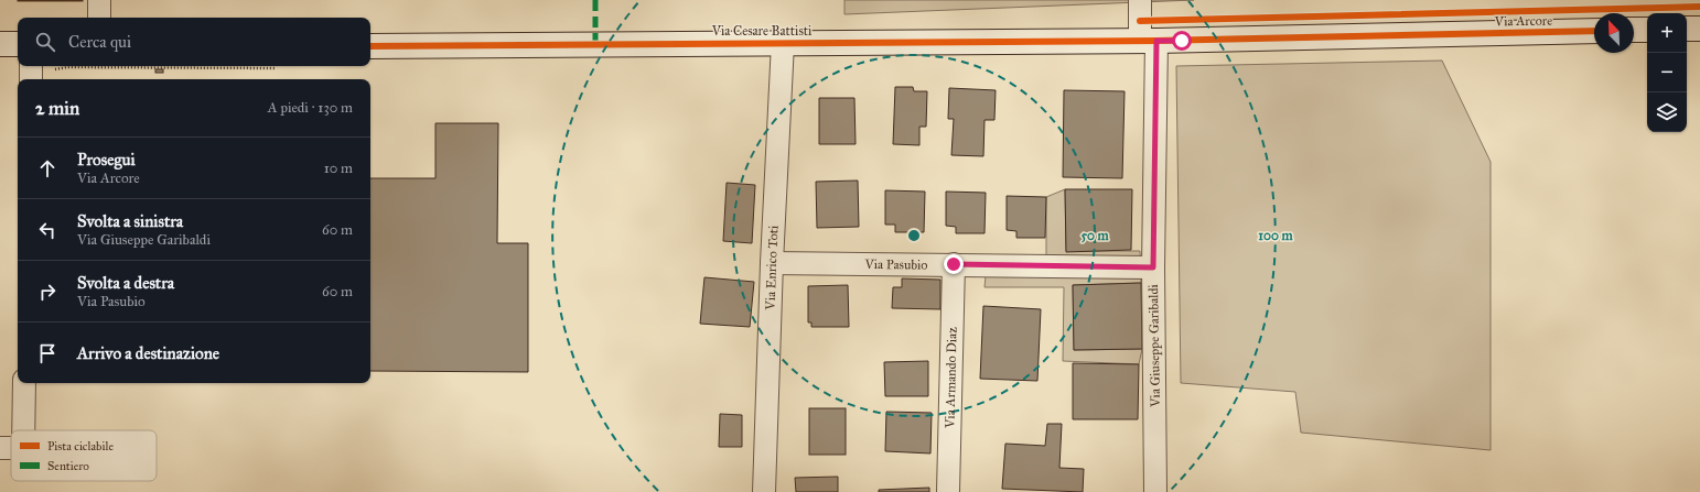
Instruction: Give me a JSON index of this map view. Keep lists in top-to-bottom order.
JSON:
{
  "streets": {
    "street": [
      "Via Arcore",
      "Via Cesare Battisti",
      "Via Pasubio",
      "Via Enrico Toti",
      "Via Giuseppe Garibaldi",
      "Via Armando Diaz"
    ]
  },
  "crossings": [
    ["Via Arcore", "Via Cesare Battisti"],
    ["Via Arcore", "Via Giuseppe Garibaldi"],
    ["Via Cesare Battisti", "Via Enrico Toti"],
    ["Via Cesare Battisti", "Via Giuseppe Garibaldi"],
    ["Via Pasubio", "Via Enrico Toti"],
    ["Via Pasubio", "Via Giuseppe Garibaldi"],
    ["Via Pasubio", "Via Armando Diaz"]
  ],
  "legend": ["Pista ciclabile", "Sentiero"],
  "north": "top left",
  "page": {
    "map_buttons": ["+", "−"],
    "search": "Cerca qui",
    "heading": ["2 min", "A piedi · 130 m"],
    "list": [
      ["Prosegui", "Via Arcore", "10 m"],
      ["Svolta a sinistra", "Via Giuseppe Garibaldi", "60 m"],
      ["Svolta a destra", "Via Pasubio", "60 m"],
      "Arrivo a destinazione"
    ]
  },
  "rings": ["50 m", "100 m"]
}
